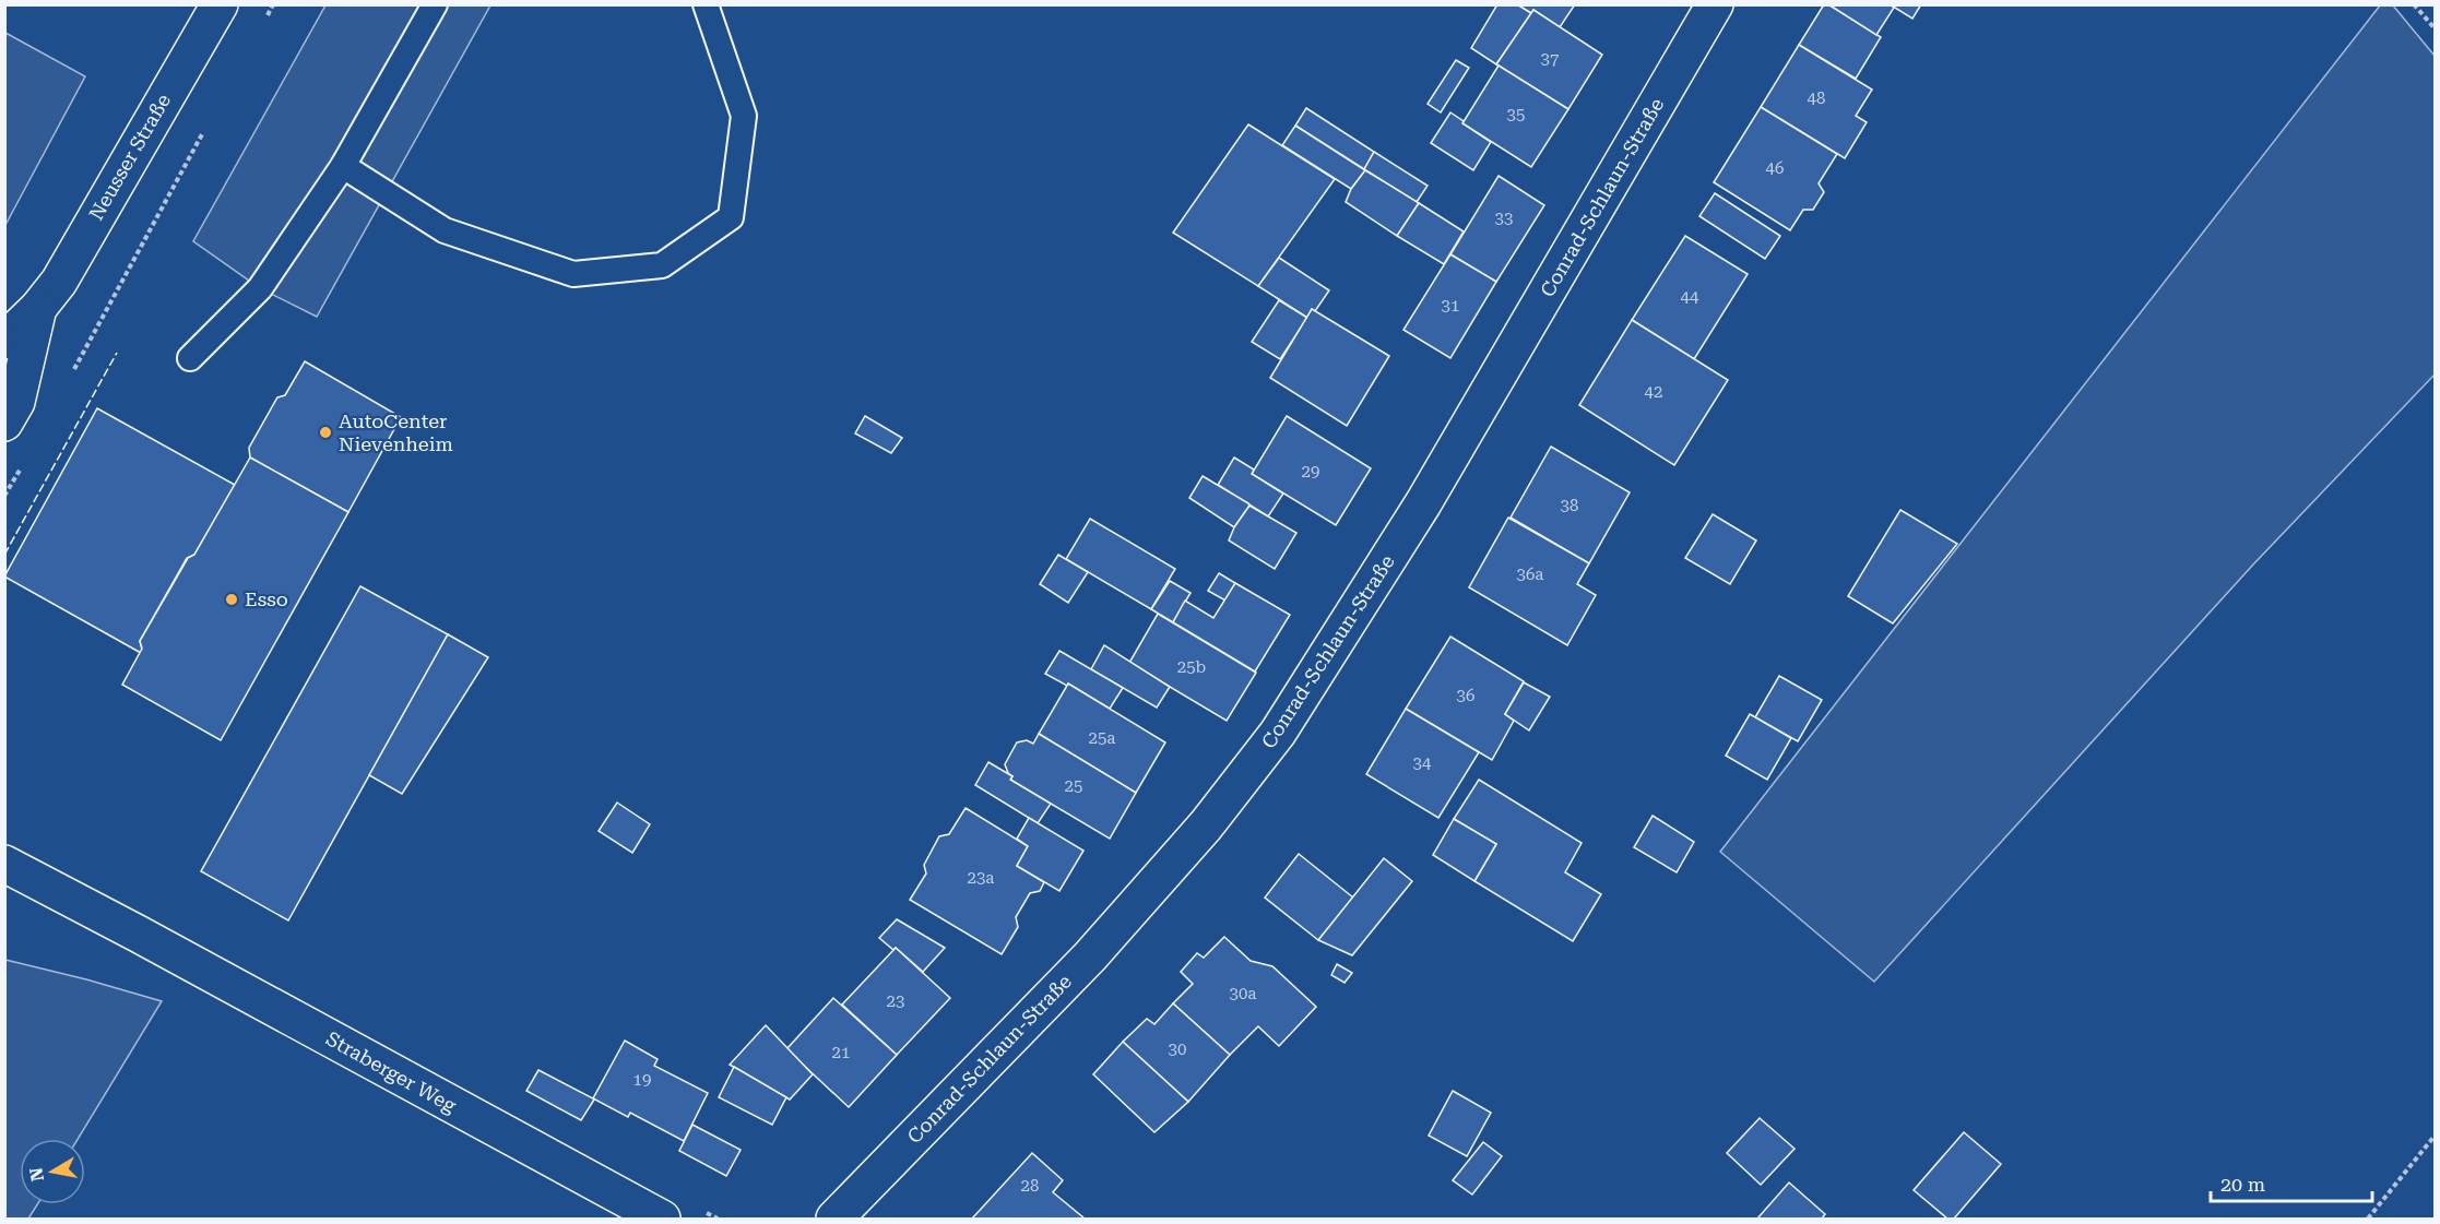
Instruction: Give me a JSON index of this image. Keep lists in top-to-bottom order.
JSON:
{
  "streets": {
    "street": ["Neusser Straße", "Conrad-Schlaun-Straße", "Straberger Weg"]
  },
  "places": ["AutoCenter Nievenheim", "Esso"],
  "house_numbers": [
    "37",
    "48",
    "35",
    "46",
    "33",
    "44",
    "31",
    "42",
    "29",
    "38",
    "36a",
    "25b",
    "36",
    "25a",
    "34",
    "25",
    "23a",
    "30a",
    "23",
    "30",
    "21",
    "19",
    "28"
  ],
  "scale_bar": "20 m",
  "north": "left"
}
